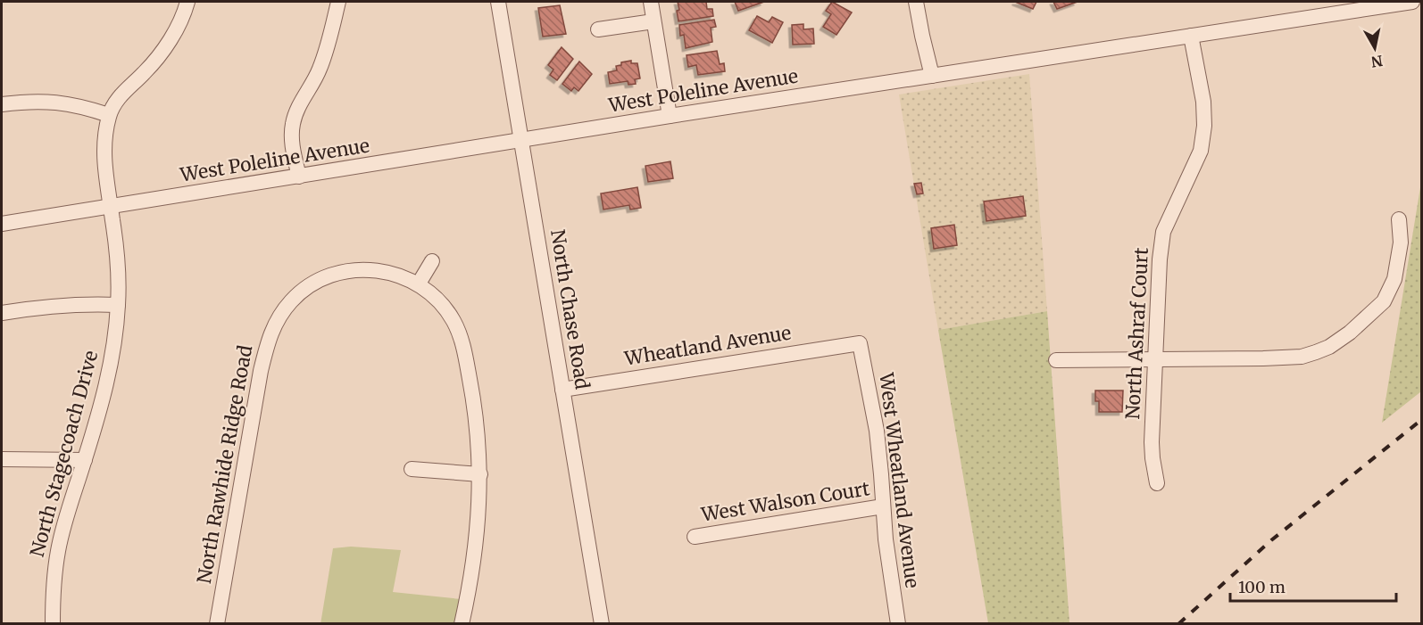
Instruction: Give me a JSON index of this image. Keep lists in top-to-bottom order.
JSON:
{
  "streets": {
    "street": [
      "West Poleline Avenue",
      "North Chase Road",
      "North Ashraf Court",
      "Wheatland Avenue",
      "North Stagecoach Drive",
      "North Rawhide Ridge Road",
      "West Wheatland Avenue",
      "West Walson Court"
    ]
  },
  "crossings": [
    ["West Poleline Avenue", "North Chase Road"],
    ["West Poleline Avenue", "North Ashraf Court"],
    ["West Poleline Avenue", "North Stagecoach Drive"],
    ["North Chase Road", "Wheatland Avenue"],
    ["Wheatland Avenue", "West Wheatland Avenue"],
    ["West Wheatland Avenue", "West Walson Court"]
  ],
  "scale_bar": "100 m",
  "north": "bottom"
}
